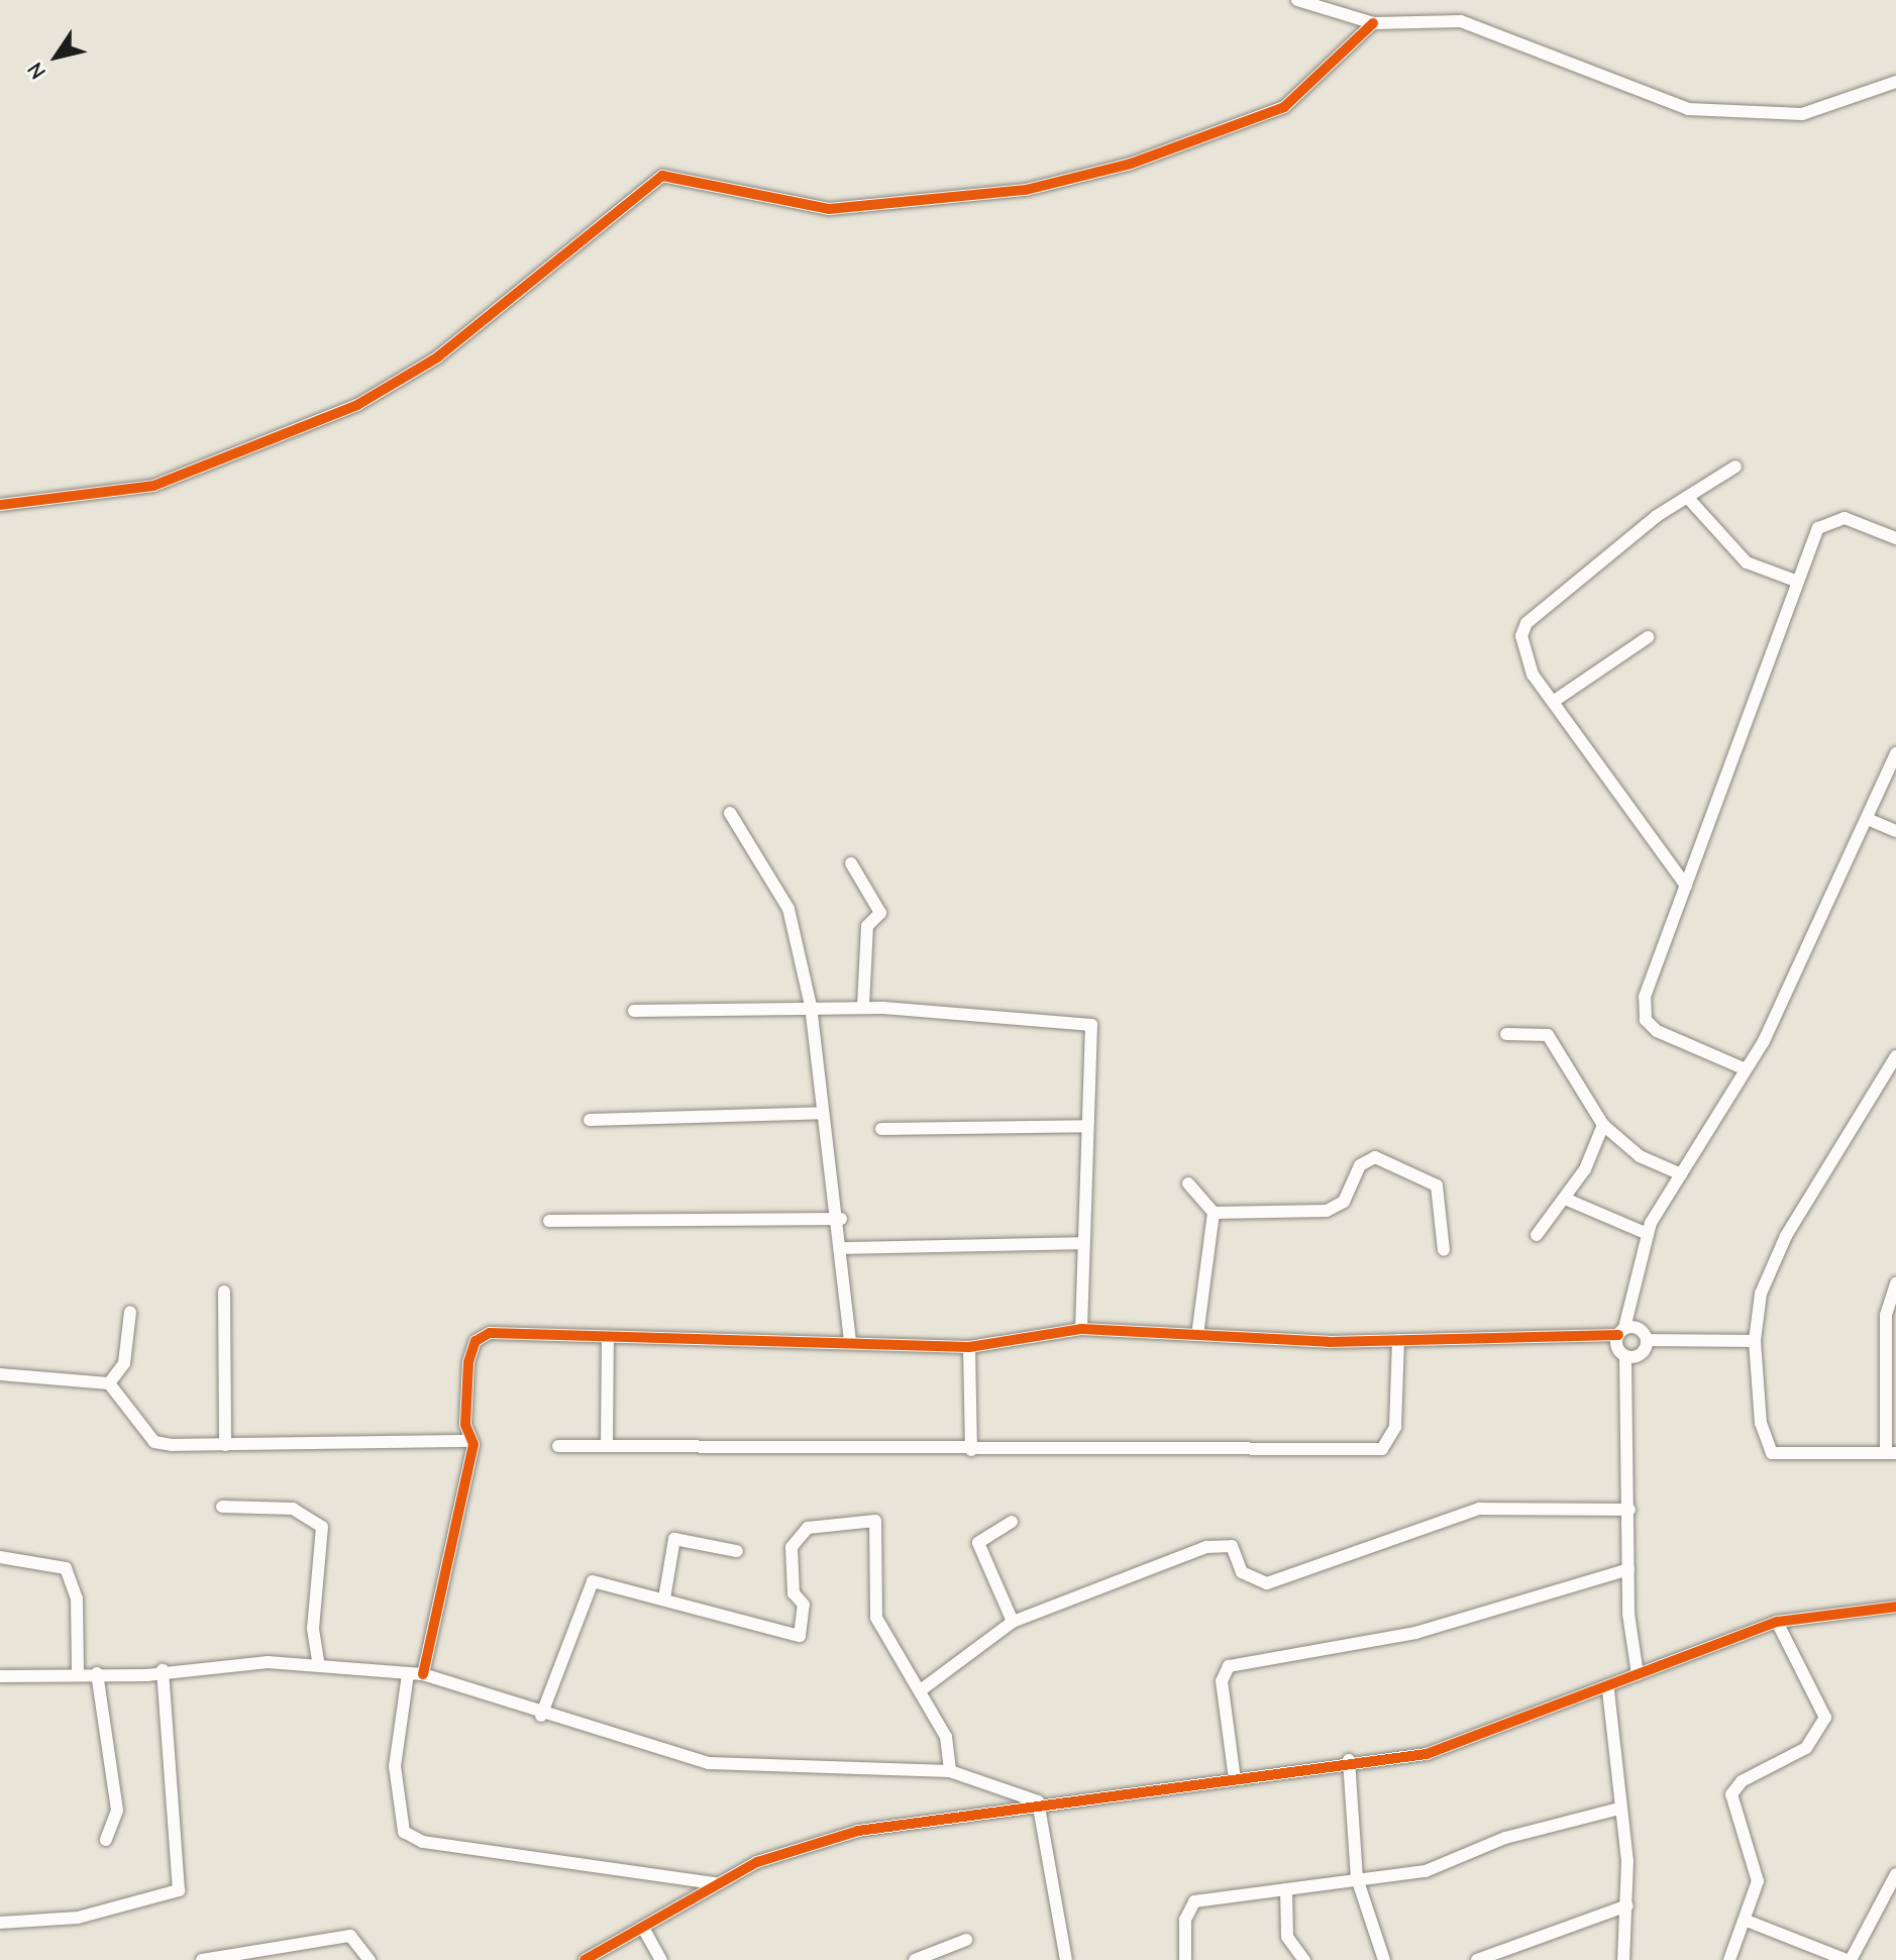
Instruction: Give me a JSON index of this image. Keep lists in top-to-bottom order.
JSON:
{
  "north": "bottom left"
}
